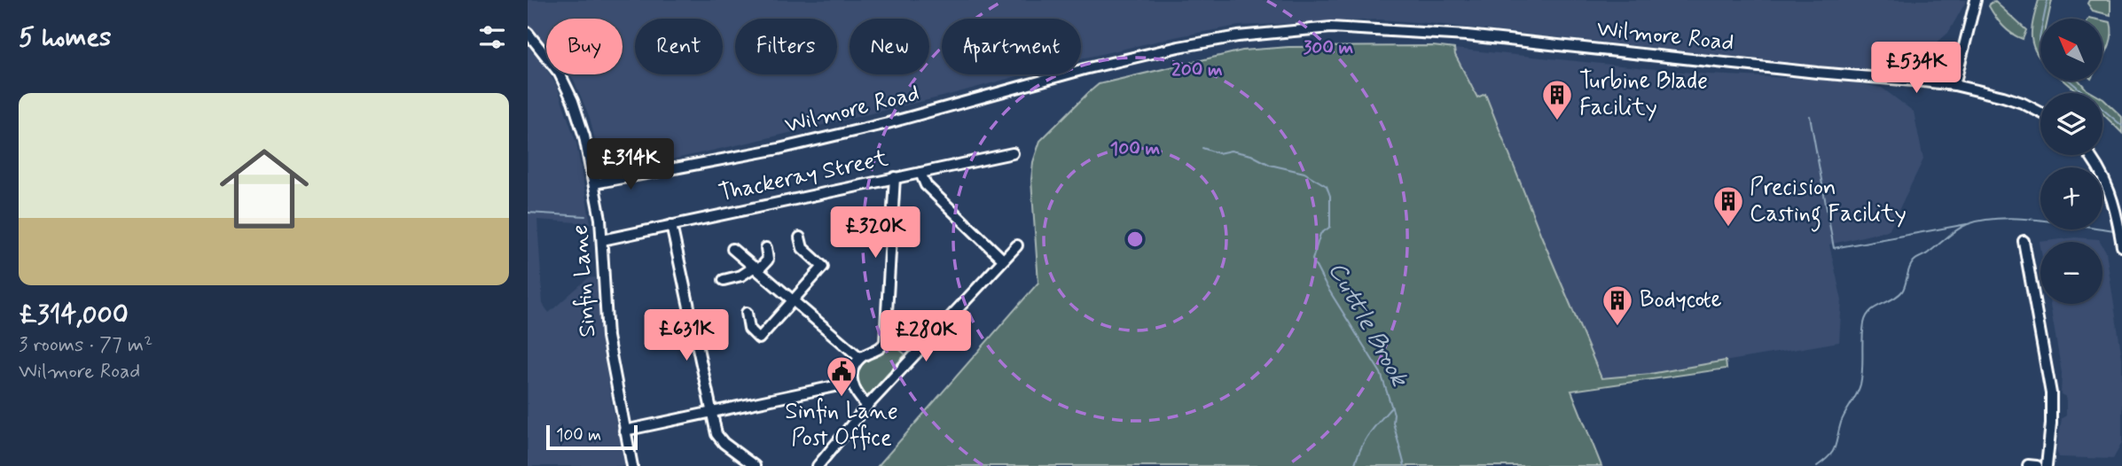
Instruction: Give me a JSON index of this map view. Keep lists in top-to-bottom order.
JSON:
{
  "streets": {
    "street": ["Wilmore Road", "Thackeray Street", "Sinfin Lane"]
  },
  "crossings": [
    ["Wilmore Road", "Sinfin Lane"],
    ["Thackeray Street", "Sinfin Lane"]
  ],
  "water": ["Cuttle Brook"],
  "places": {
    "building": ["Turbine Blade Facility", "Precision Casting Facility", "Bodycote"],
    "public building": ["Sinfin Lane Post Office"]
  },
  "scale_bar": "100 m",
  "north": "top left",
  "page": {
    "heading": "5 homes",
    "map_buttons": ["+", "−"],
    "chip": [
      "Buy",
      "Rent",
      "Filters",
      "New",
      "Apartment"
    ],
    "price": [
      "£534K",
      "£314K",
      "£320K",
      "£631K",
      "£280K"
    ],
    "list": [
      {
        "name": "£314,000",
        "note": "3 rooms · 77 m² · Wilmore Road"
      }
    ],
    "scale": "100 m"
  },
  "rings": ["300 m", "200 m", "100 m"]
}
